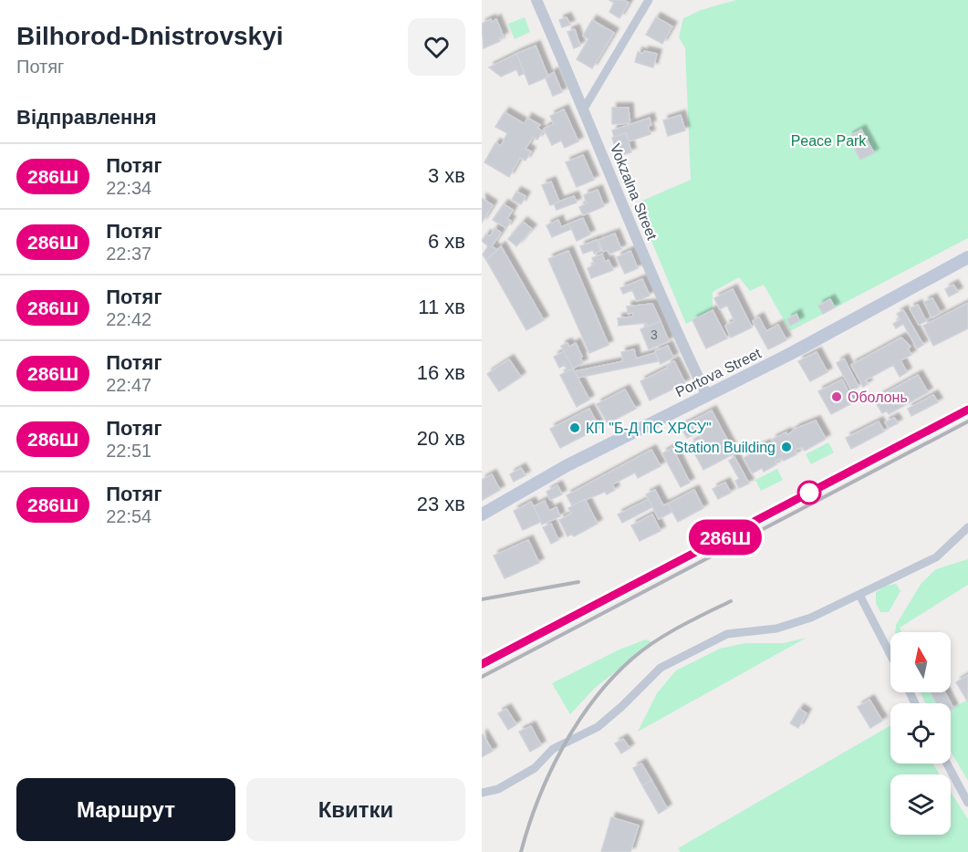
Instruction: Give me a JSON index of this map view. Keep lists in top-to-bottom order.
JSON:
{
  "streets": {
    "main road": ["Portova Street"],
    "street": ["Vokzalna Street"]
  },
  "crossings": [
    ["Vokzalna Street", "Portova Street"]
  ],
  "parks": ["Peace Park"],
  "places": ["Оболонь", "КП \"Б-Д ПС ХРСУ\"", "Station Building"],
  "house_numbers": ["3"],
  "north": "top",
  "page": {
    "heading": [
      ["Bilhorod-Dnistrovskyi", "Потяг"],
      "Відправлення"
    ],
    "on_map": "286Ш",
    "list": [
      {
        "mark": "286Ш",
        "name": "Потяг",
        "note": "22:34",
        "value": "3 хв"
      },
      {
        "mark": "286Ш",
        "name": "Потяг",
        "note": "22:37",
        "value": "6 хв"
      },
      {
        "mark": "286Ш",
        "name": "Потяг",
        "note": "22:42",
        "value": "11 хв"
      },
      {
        "mark": "286Ш",
        "name": "Потяг",
        "note": "22:47",
        "value": "16 хв"
      },
      {
        "mark": "286Ш",
        "name": "Потяг",
        "note": "22:51",
        "value": "20 хв"
      },
      {
        "mark": "286Ш",
        "name": "Потяг",
        "note": "22:54",
        "value": "23 хв"
      }
    ],
    "buttons": ["Маршрут", "Квитки"]
  }
}
